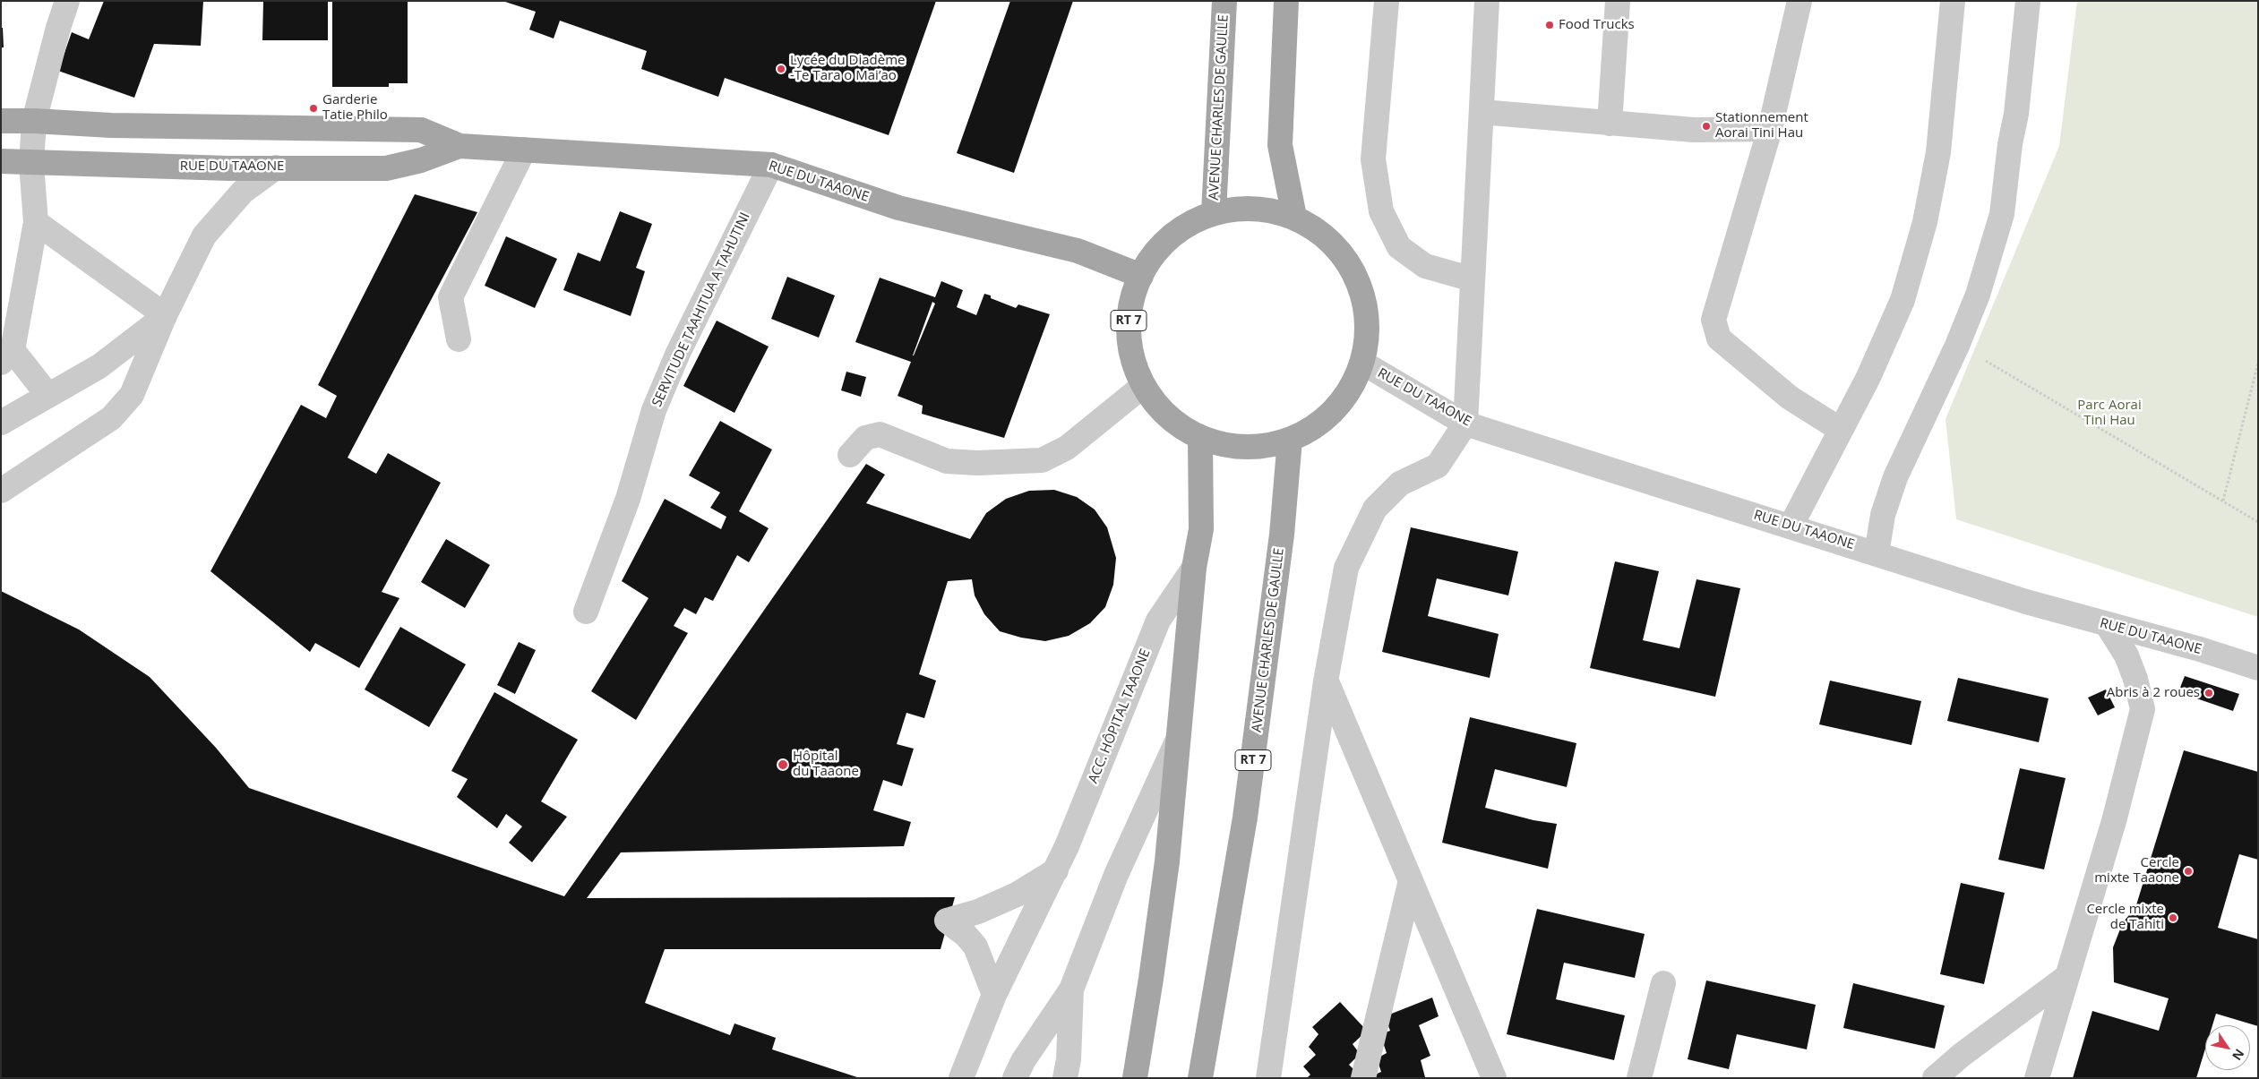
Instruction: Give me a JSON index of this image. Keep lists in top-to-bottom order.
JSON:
{
  "streets": {
    "main road": ["AVENUE CHARLES DE GAULLE", "RUE DU TAAONE", "RT 7"],
    "street": ["SERVITUDE TAAHITUA A TAHUTINI", "ACC. HÔPITAL TAAONE"]
  },
  "crossings": [
    ["AVENUE CHARLES DE GAULLE", "RUE DU TAAONE"],
    ["RUE DU TAAONE", "SERVITUDE TAAHITUA A TAHUTINI"]
  ],
  "parks": ["Parc Aorai Tini Hau"],
  "places": [
    "Food Trucks",
    "Lycée du Diadème -Te Tara o Mai’ao",
    "Garderie Tatie Philo",
    "Stationnement Aorai Tini Hau",
    "Abris à 2 roues",
    "Hôpital du Taaone",
    "Cercle mixte Taaone",
    "Cercle mixte de Tahiti"
  ],
  "north": "bottom right"
}
